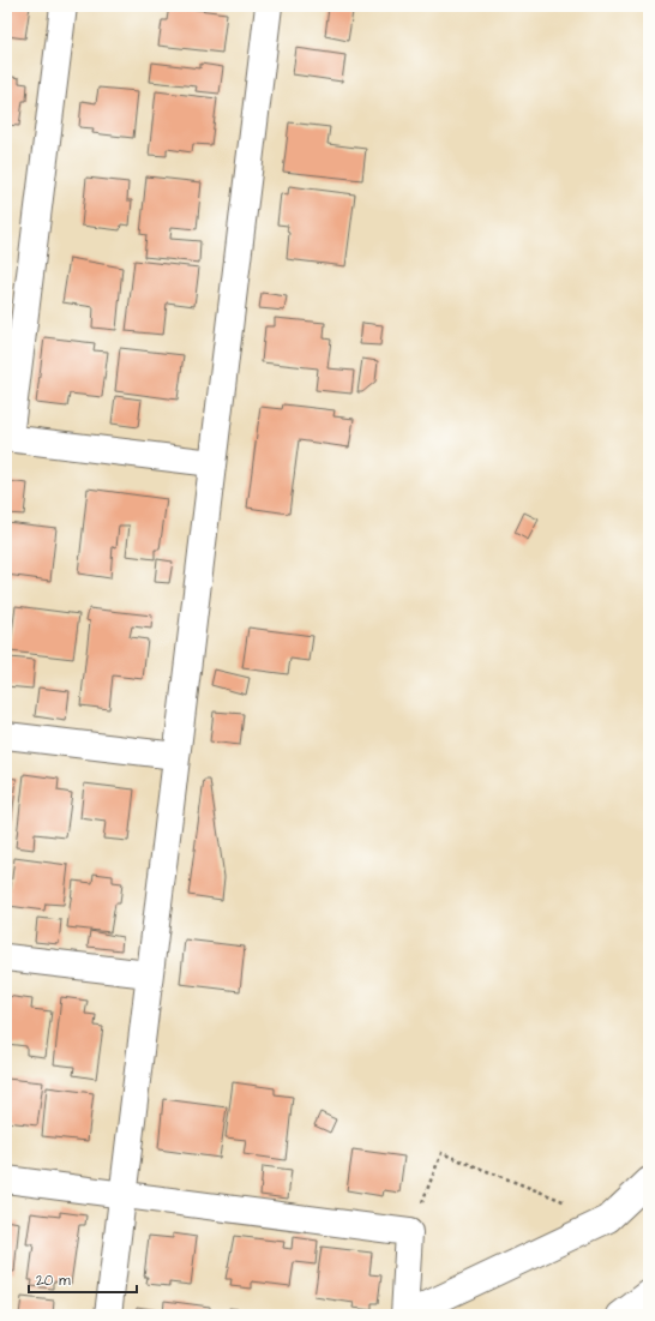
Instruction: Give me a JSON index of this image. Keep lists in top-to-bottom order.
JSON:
{
  "scale_bar": "20 m"
}
